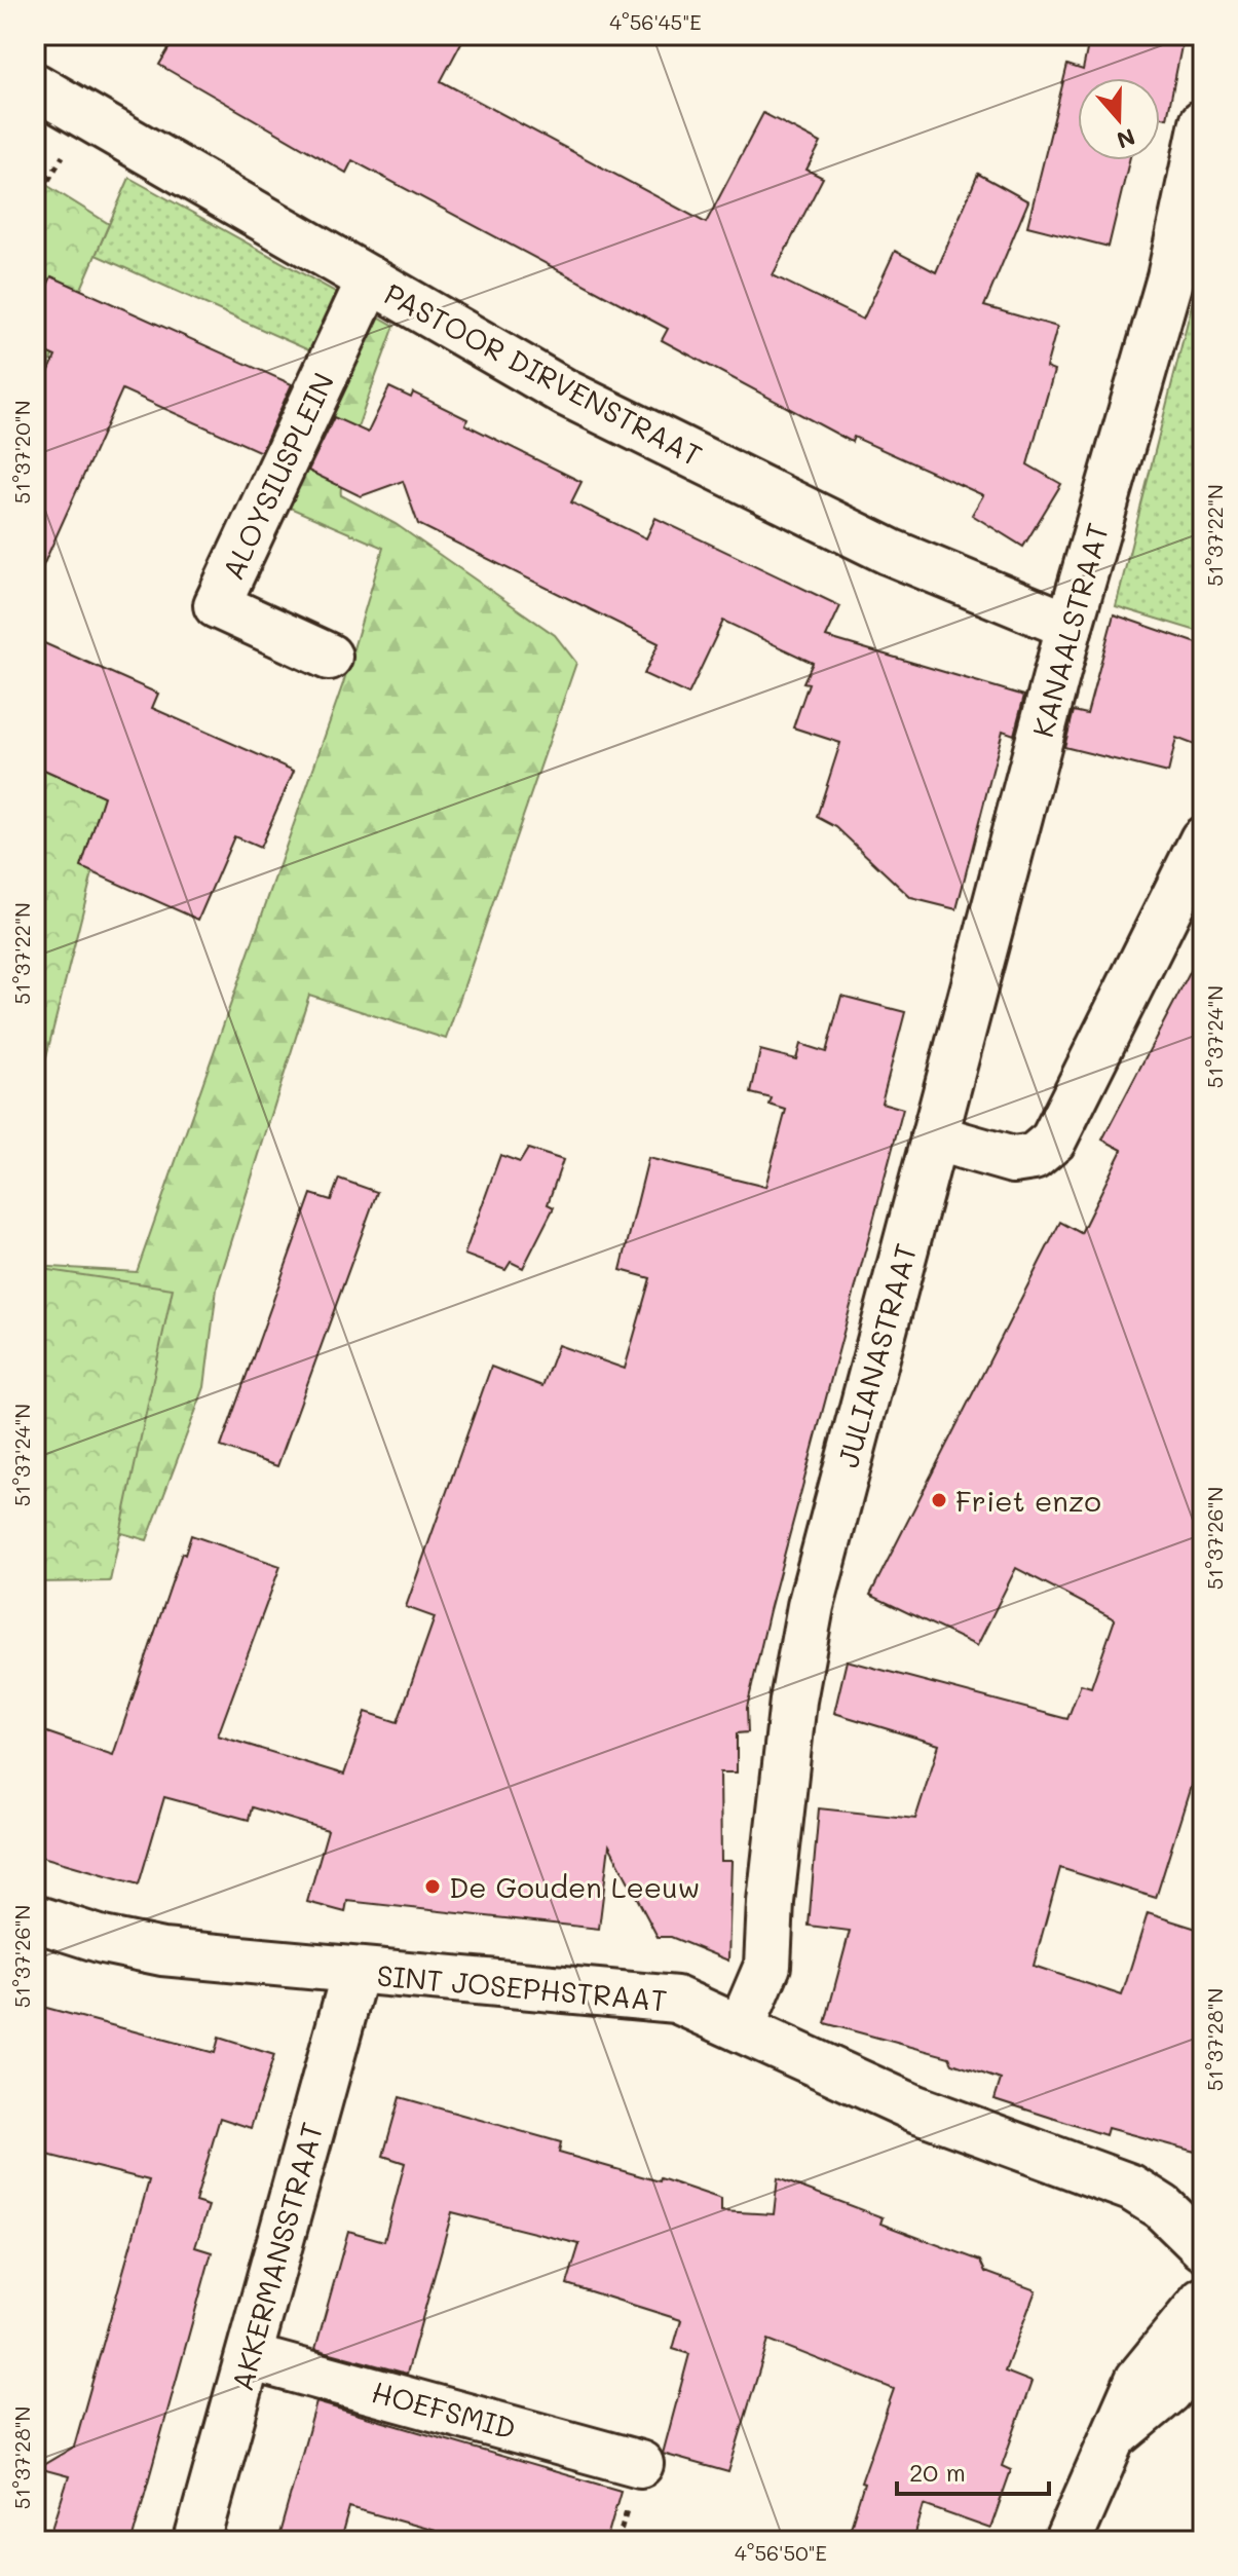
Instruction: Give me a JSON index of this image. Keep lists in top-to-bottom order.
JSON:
{
  "streets": {
    "street": [
      "PASTOOR DIRVENSTRAAT",
      "ALOYSIUSPLEIN",
      "KANAALSTRAAT",
      "JULIANASTRAAT",
      "SINT JOSEPHSTRAAT",
      "AKKERMANSSTRAAT",
      "HOEFSMID"
    ]
  },
  "crossings": [
    ["PASTOOR DIRVENSTRAAT", "ALOYSIUSPLEIN"],
    ["PASTOOR DIRVENSTRAAT", "KANAALSTRAAT"],
    ["KANAALSTRAAT", "JULIANASTRAAT"],
    ["JULIANASTRAAT", "SINT JOSEPHSTRAAT"],
    ["SINT JOSEPHSTRAAT", "AKKERMANSSTRAAT"],
    ["AKKERMANSSTRAAT", "HOEFSMID"]
  ],
  "places": ["Friet enzo", "De Gouden Leeuw"],
  "scale_bar": "20 m",
  "north": "bottom",
  "coordinates": [
    "4°56'45\"E",
    "51°37'20\"N",
    "51°37'22\"N",
    "51°37'24\"N",
    "51°37'26\"N",
    "51°37'28\"N",
    "4°56'50\"E"
  ]
}
